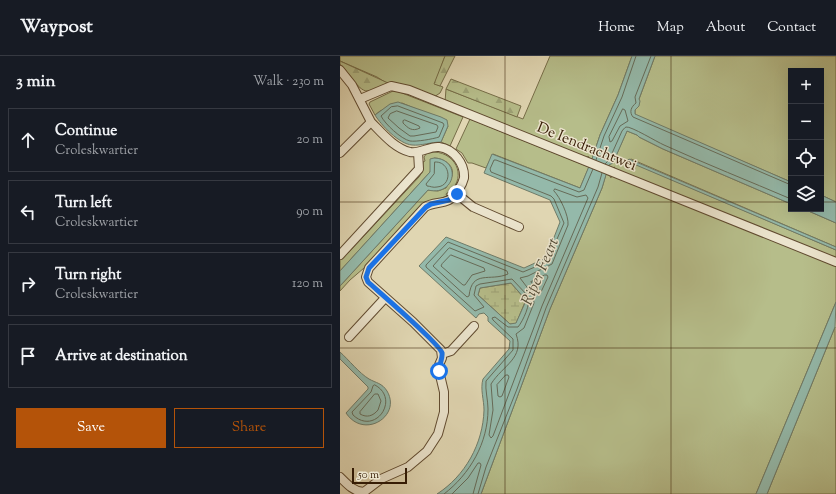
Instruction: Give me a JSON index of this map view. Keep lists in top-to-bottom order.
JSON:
{
  "streets": {
    "street": ["De Iendrachtwei"]
  },
  "water": ["Riper Feart"],
  "scale_bar": "50 m",
  "page": {
    "header": "Waypost",
    "nav": [
      "Home",
      "Map",
      "About",
      "Contact"
    ],
    "heading": ["3 min", "Walk · 230 m"],
    "map_buttons": ["+", "−"],
    "list": [
      ["Continue", "Croleskwartier", "20 m"],
      ["Turn left", "Croleskwartier", "90 m"],
      ["Turn right", "Croleskwartier", "120 m"],
      "Arrive at destination"
    ],
    "buttons": ["Save", "Share"],
    "scale": "50 m"
  }
}
